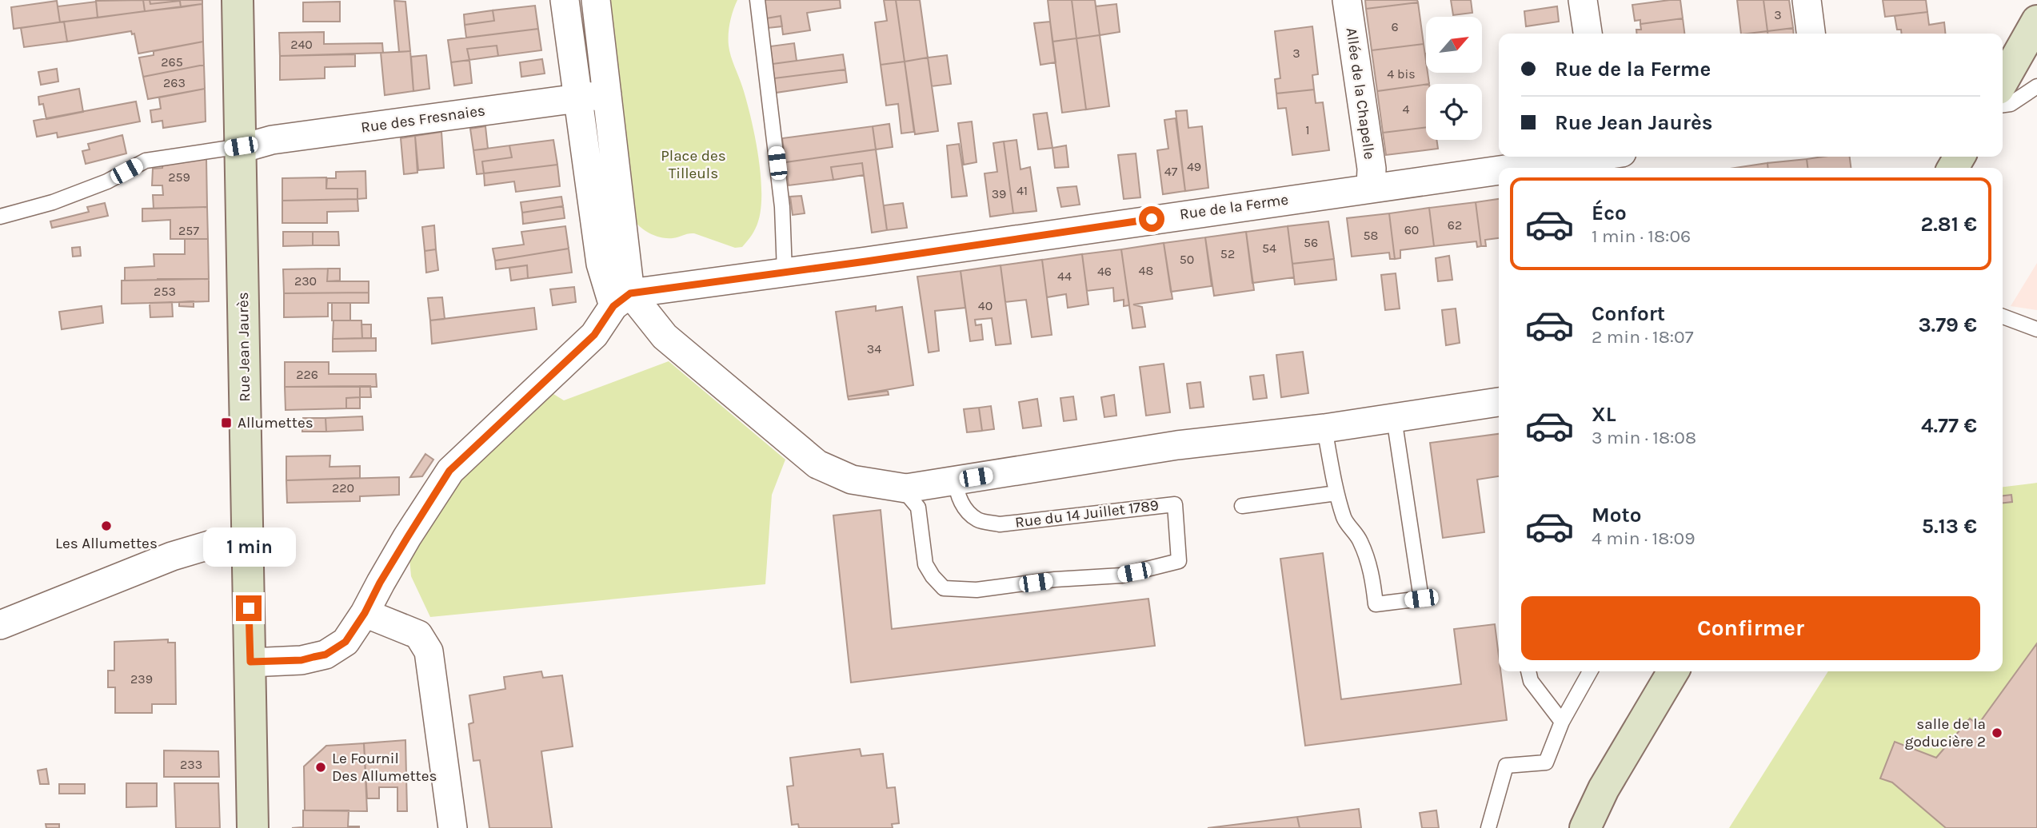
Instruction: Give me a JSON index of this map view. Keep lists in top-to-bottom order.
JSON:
{
  "streets": {
    "main road": ["Rue Jean Jaurès"],
    "street": ["Allée de la Chapelle", "Rue des Fresnaies", "Rue de la Ferme"],
    "lane": ["Rue du 14 Juillet 1789"]
  },
  "crossings": [
    ["Allée de la Chapelle", "Rue de la Ferme"],
    ["Rue des Fresnaies", "Rue Jean Jaurès"]
  ],
  "parks": ["Place des Tilleuls"],
  "places": {
    "transit": ["Allumettes"],
    "other": ["Les Allumettes", "salle de la goducière 2", "Le Fournil Des Allumettes"]
  },
  "house_numbers": [
    "3",
    "6",
    "240",
    "3",
    "265",
    "4 bis",
    "263",
    "4",
    "1",
    "49",
    "47",
    "259",
    "41",
    "39",
    "62",
    "60",
    "257",
    "58",
    "56",
    "54",
    "52",
    "50",
    "48",
    "46",
    "44",
    "230",
    "253",
    "40",
    "34",
    "226",
    "220",
    "239",
    "233"
  ],
  "north": "top right",
  "page": {
    "banner": ["Rue de la Ferme", "Rue Jean Jaurès"],
    "list": [
      {
        "name": "Éco",
        "note": "1 min · 18:06",
        "value": "2.81 €"
      },
      {
        "name": "Confort",
        "note": "2 min · 18:07",
        "value": "3.79 €"
      },
      {
        "name": "XL",
        "note": "3 min · 18:08",
        "value": "4.77 €"
      },
      {
        "name": "Moto",
        "note": "4 min · 18:09",
        "value": "5.13 €"
      }
    ],
    "bubble": "1 min",
    "buttons": "Confirmer"
  }
}
